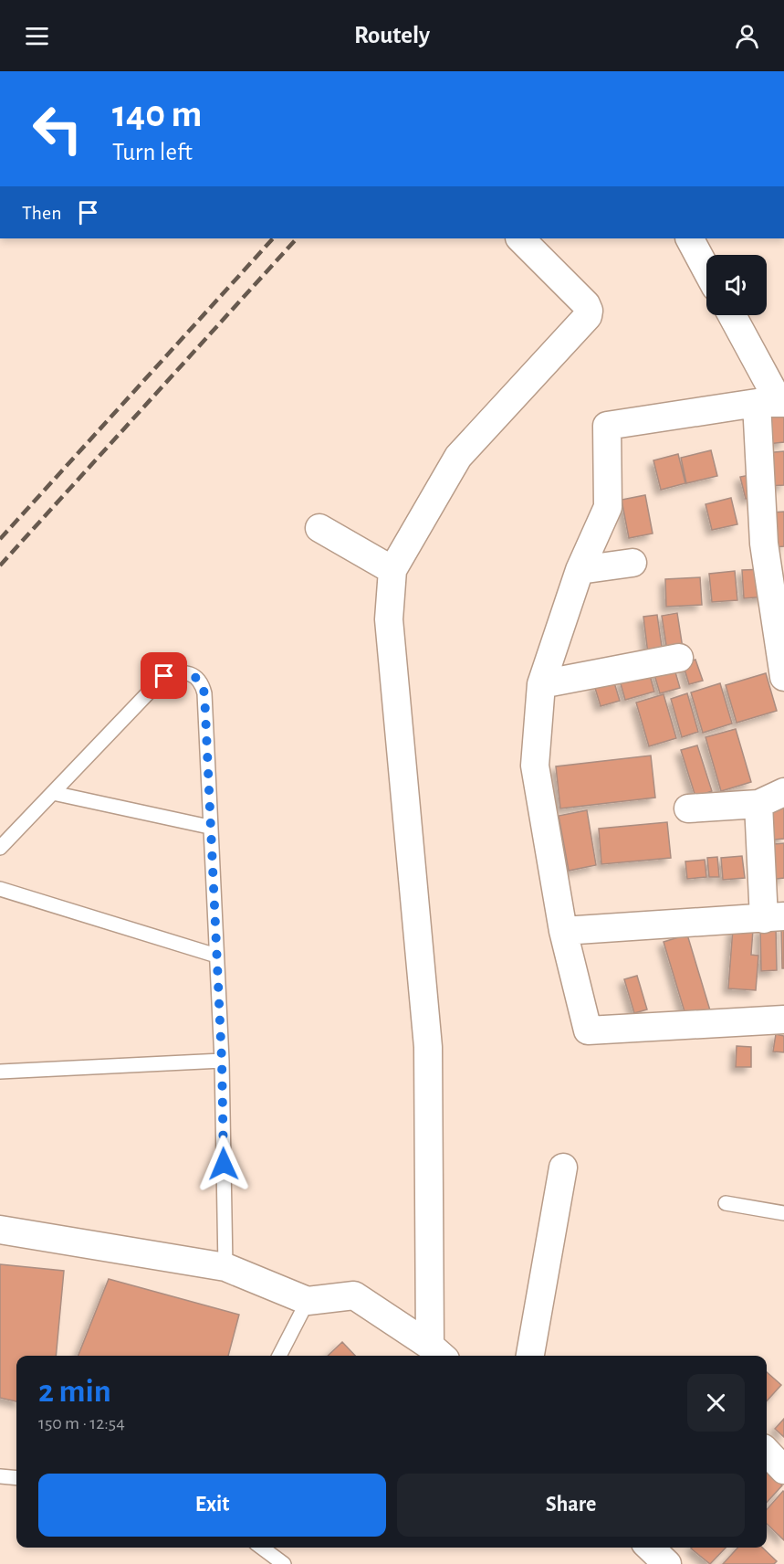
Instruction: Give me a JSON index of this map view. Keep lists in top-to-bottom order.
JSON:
{
  "page": {
    "header": "Routely",
    "turn": ["140 m", "Turn left"],
    "then": "Then",
    "heading": ["2 min", "150 m · 12:54"],
    "buttons": ["Exit", "Share"]
  }
}
